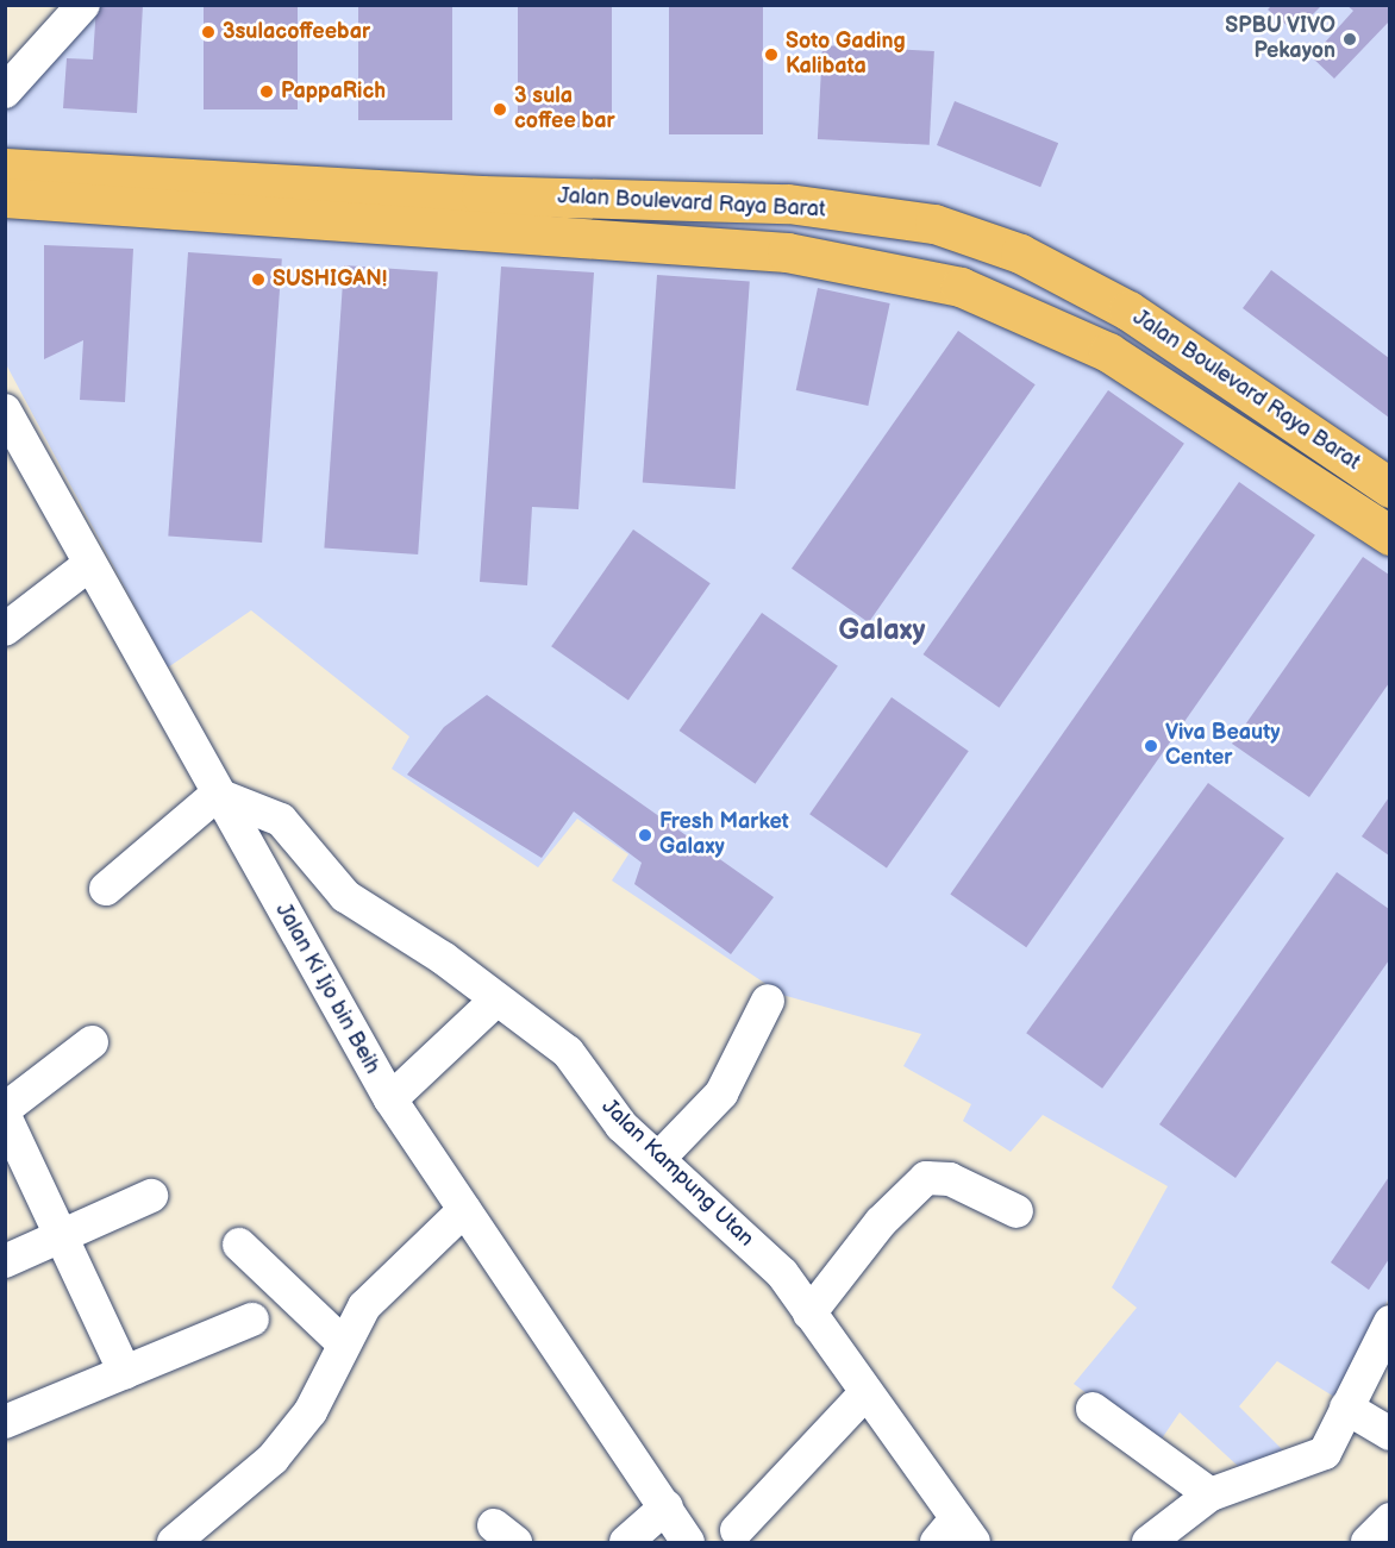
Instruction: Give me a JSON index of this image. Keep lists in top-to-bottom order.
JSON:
{
  "streets": {
    "main road": ["Jalan Boulevard Raya Barat"],
    "street": ["Jalan Ki Ijo bin Beih", "Jalan Kampung Utan"]
  },
  "crossings": [
    ["Jalan Ki Ijo bin Beih", "Jalan Kampung Utan"]
  ],
  "districts": ["Galaxy"],
  "places": [
    "3sulacoffeebar",
    "SPBU VIVO Pekayon",
    "Soto Gading Kalibata",
    "PappaRich",
    "3 sula coffee bar",
    "SUSHIGAN!",
    "Viva Beauty Center",
    "Fresh Market Galaxy"
  ]
}
